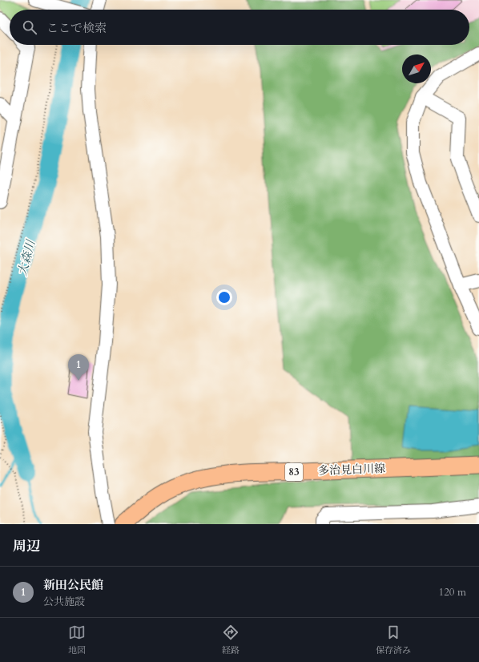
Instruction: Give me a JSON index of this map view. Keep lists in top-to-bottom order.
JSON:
{
  "streets": {
    "main road": ["多治見白川線", "83"]
  },
  "water": ["大森川"],
  "north": "top right",
  "page": {
    "search": "ここで検索",
    "pins": "1",
    "heading": "周辺",
    "list": [
      {
        "mark": "1",
        "name": "新田公民館",
        "note": "公共施設",
        "value": "120 m"
      }
    ],
    "nav": ["地図", "経路", "保存済み"]
  }
}
